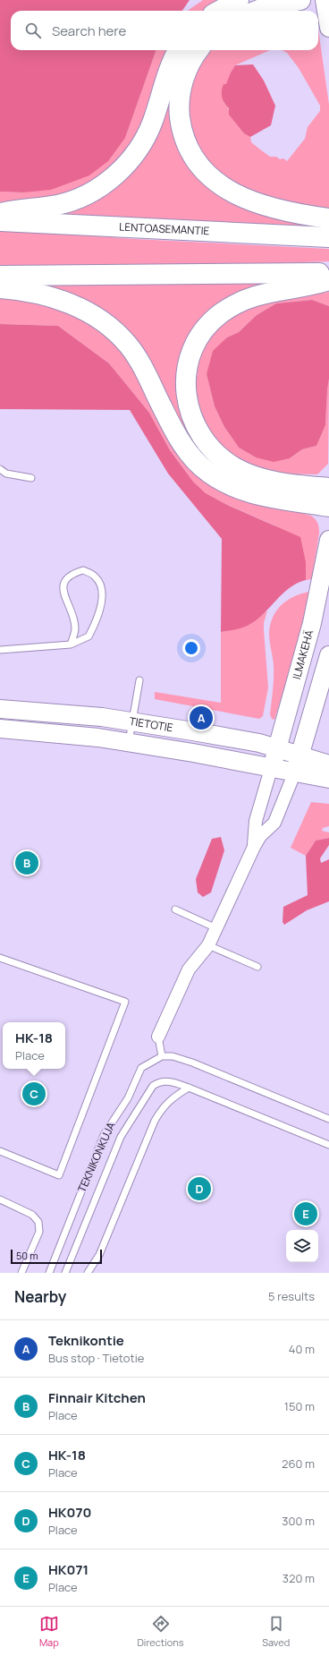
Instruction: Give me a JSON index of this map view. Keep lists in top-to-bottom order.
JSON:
{
  "streets": {
    "highway": ["LENTOASEMANTIE"],
    "main road": ["ILMAKEHÄ", "TIETOTIE"],
    "lane": ["TEKNIKONKUJA"]
  },
  "crossings": [
    ["ILMAKEHÄ", "TIETOTIE"]
  ],
  "scale_bar": "50 m",
  "page": {
    "search": "Search here",
    "pins": [
      "A",
      "B",
      "C",
      "D",
      "E"
    ],
    "popup": ["HK-18", "Place"],
    "scale": "50 m",
    "heading": ["Nearby", "5 results"],
    "list": [
      {
        "mark": "A",
        "name": "Teknikontie",
        "note": "Bus stop · Tietotie",
        "value": "40 m"
      },
      {
        "mark": "B",
        "name": "Finnair Kitchen",
        "note": "Place",
        "value": "150 m"
      },
      {
        "mark": "C",
        "name": "HK-18",
        "note": "Place",
        "value": "260 m"
      },
      {
        "mark": "D",
        "name": "HK070",
        "note": "Place",
        "value": "300 m"
      },
      {
        "mark": "E",
        "name": "HK071",
        "note": "Place",
        "value": "320 m"
      }
    ],
    "nav": ["Map", "Directions", "Saved"]
  }
}
